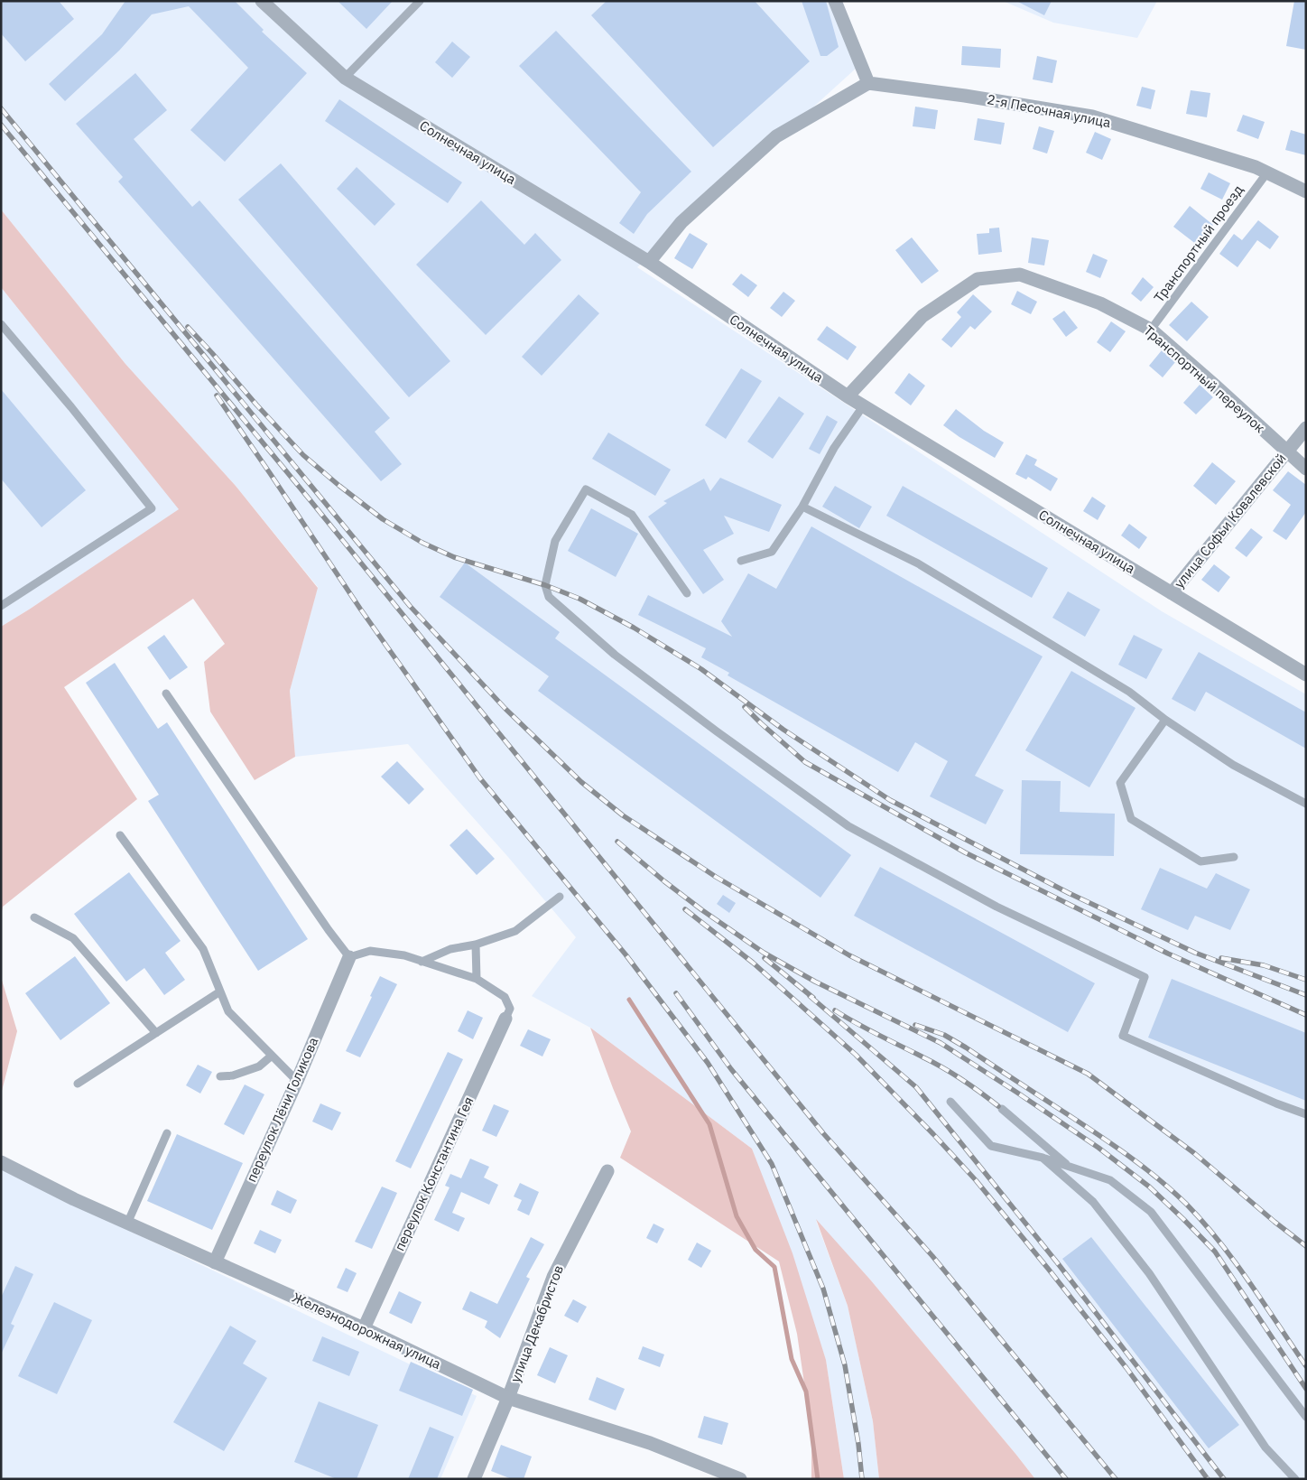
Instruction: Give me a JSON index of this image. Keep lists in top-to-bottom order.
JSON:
{
  "streets": {
    "street": [
      "2-я Песочная улица",
      "Солнечная улица",
      "Транспортный переулок",
      "улица Софьи Ковалевской",
      "переулок Лёни Голикова",
      "переулок Константина Гея",
      "улица Декабристов",
      "Железнодорожная улица"
    ],
    "lane": ["Транспортный проезд"]
  },
  "crossings": [
    ["2-я Песочная улица", "Транспортный проезд"],
    ["Солнечная улица", "Транспортный переулок"],
    ["Солнечная улица", "улица Софьи Ковалевской"],
    ["Транспортный проезд", "Транспортный переулок"],
    ["Транспортный переулок", "улица Софьи Ковалевской"],
    ["переулок Лёни Голикова", "Железнодорожная улица"],
    ["переулок Константина Гея", "Железнодорожная улица"],
    ["улица Декабристов", "Железнодорожная улица"]
  ]
}
